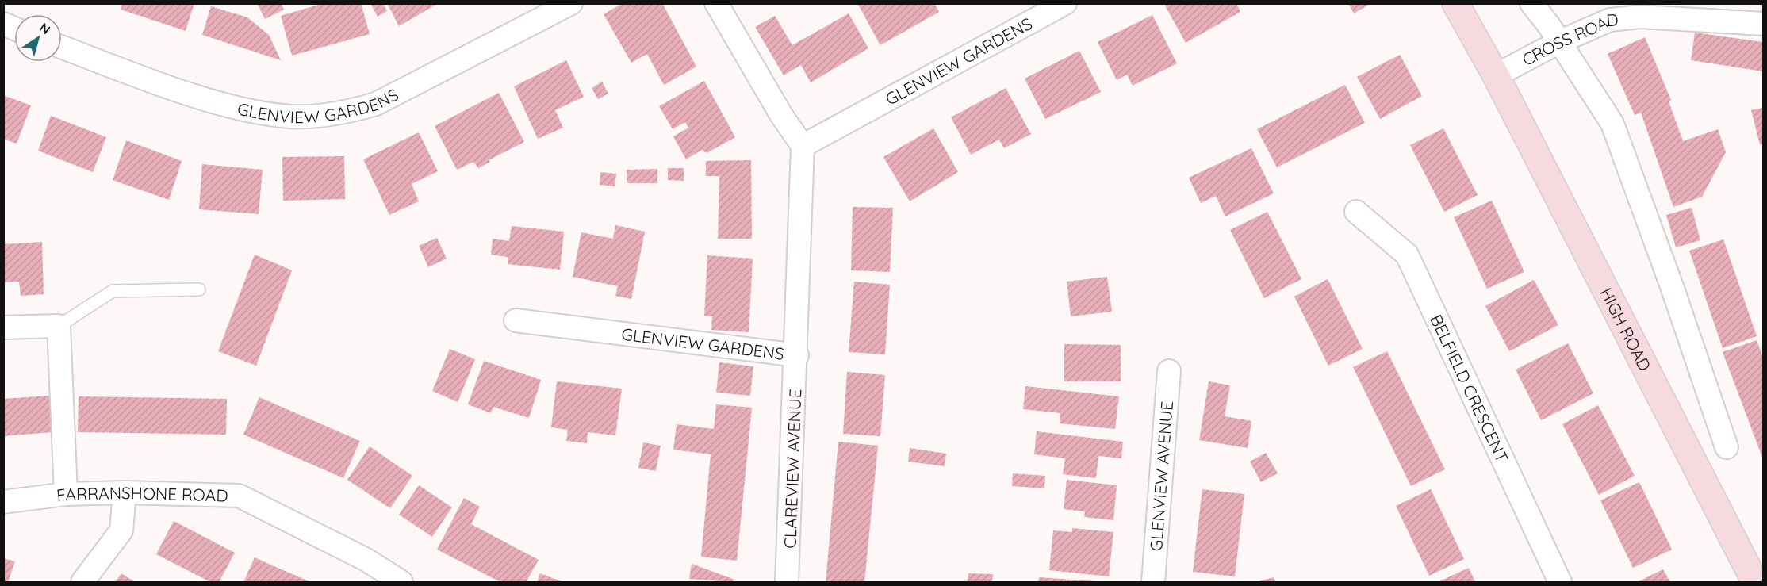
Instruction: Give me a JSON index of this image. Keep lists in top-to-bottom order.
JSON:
{
  "streets": {
    "main road": ["HIGH ROAD"],
    "street": [
      "CROSS ROAD",
      "GLENVIEW GARDENS",
      "BELFIELD CRESCENT",
      "CLAREVIEW AVENUE",
      "GLENVIEW AVENUE",
      "FARRANSHONE ROAD"
    ]
  },
  "crossings": [
    ["CROSS ROAD", "HIGH ROAD"],
    ["GLENVIEW GARDENS", "CLAREVIEW AVENUE"]
  ],
  "north": "top right"
}
